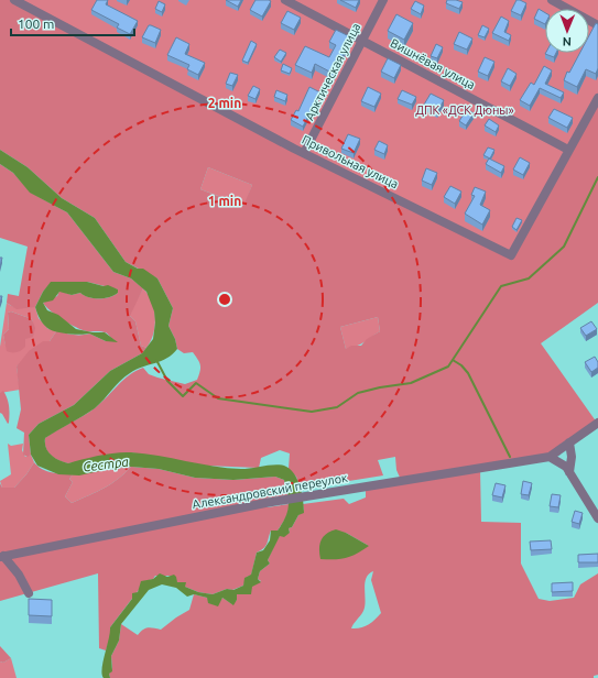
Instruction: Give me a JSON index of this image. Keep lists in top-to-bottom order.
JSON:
{
  "streets": {
    "street": [
      "Вишнёвая улица",
      "Арктическая улица",
      "Привольная улица",
      "Александровский переулок"
    ]
  },
  "crossings": [
    ["Вишнёвая улица", "Арктическая улица"],
    ["Вишнёвая улица", "Привольная улица"],
    ["Арктическая улица", "Привольная улица"]
  ],
  "water": ["Сестра"],
  "parks": ["ДПК «ДСК Дюны»"],
  "scale_bar": "100 m",
  "north": "bottom",
  "rings": ["2 min", "1 min"]
}
